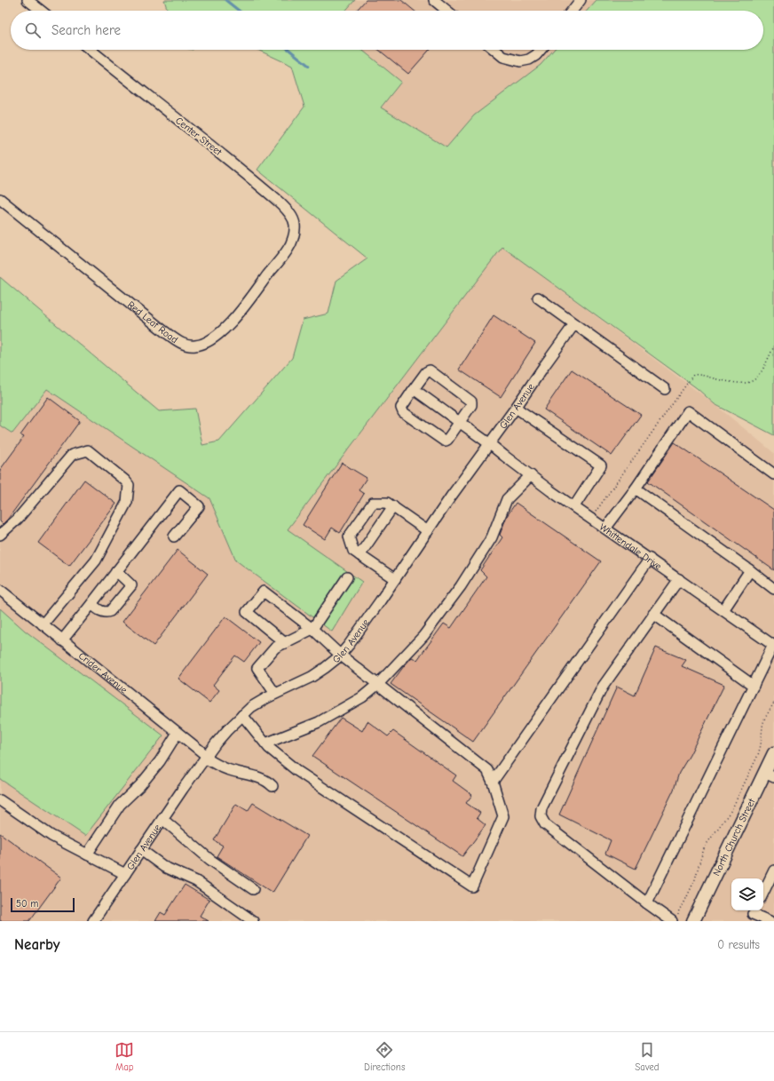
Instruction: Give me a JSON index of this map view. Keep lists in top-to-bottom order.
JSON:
{
  "streets": {
    "main road": ["North Church Street"],
    "street": [
      "Center Street",
      "Red Leaf Road",
      "Glen Avenue",
      "Whittendale Drive",
      "Crider Avenue"
    ]
  },
  "crossings": [
    ["Center Street", "Red Leaf Road"],
    ["Glen Avenue", "Whittendale Drive"],
    ["Glen Avenue", "Crider Avenue"]
  ],
  "scale_bar": "50 m",
  "page": {
    "search": "Search here",
    "scale": "50 m",
    "heading": ["Nearby", "0 results"],
    "nav": ["Map", "Directions", "Saved"]
  }
}
